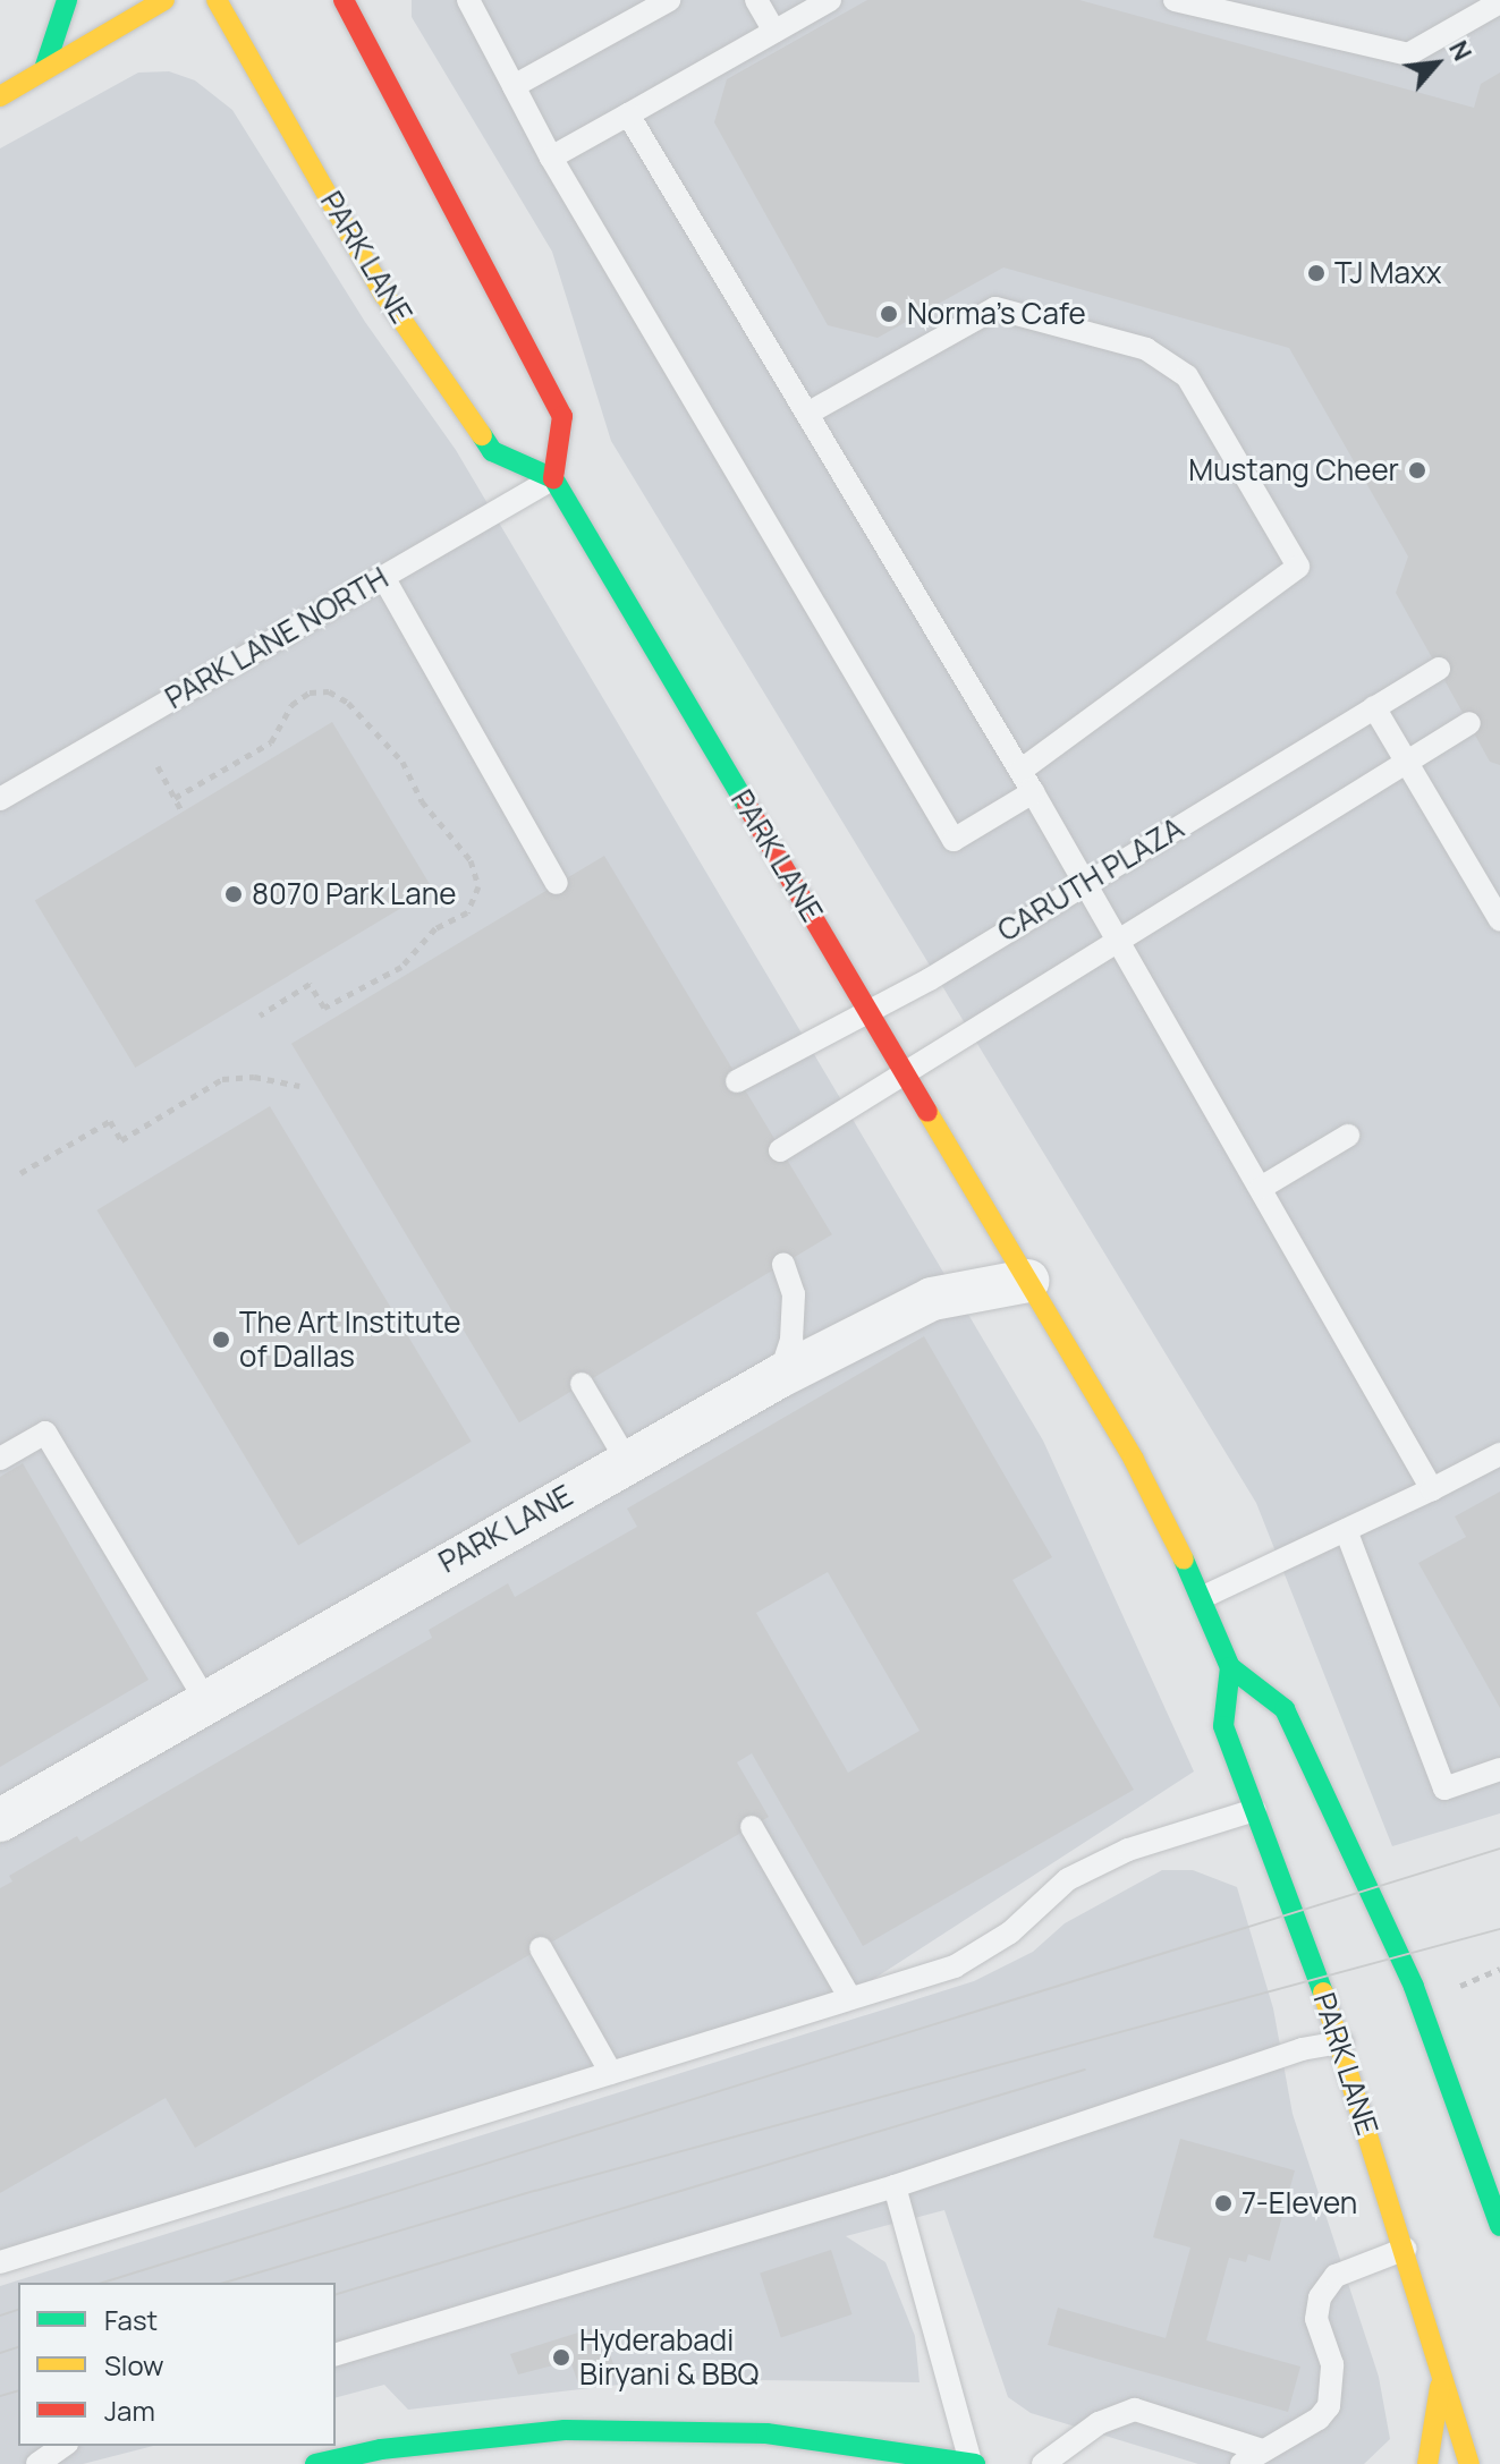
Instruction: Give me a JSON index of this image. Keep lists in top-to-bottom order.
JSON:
{
  "streets": {
    "main road": ["PARK LANE"],
    "lane": ["PARK LANE NORTH", "CARUTH PLAZA"]
  },
  "crossings": [
    ["PARK LANE", "PARK LANE NORTH"],
    ["PARK LANE", "CARUTH PLAZA"]
  ],
  "places": [
    "TJ Maxx",
    "Norma's Cafe",
    "Mustang Cheer",
    "8070 Park Lane",
    "The Art Institute of Dallas",
    "7-Eleven",
    "Hyderabadi Biryani & BBQ"
  ],
  "legend": ["Fast", "Slow", "Jam"],
  "north": "top right"
}
